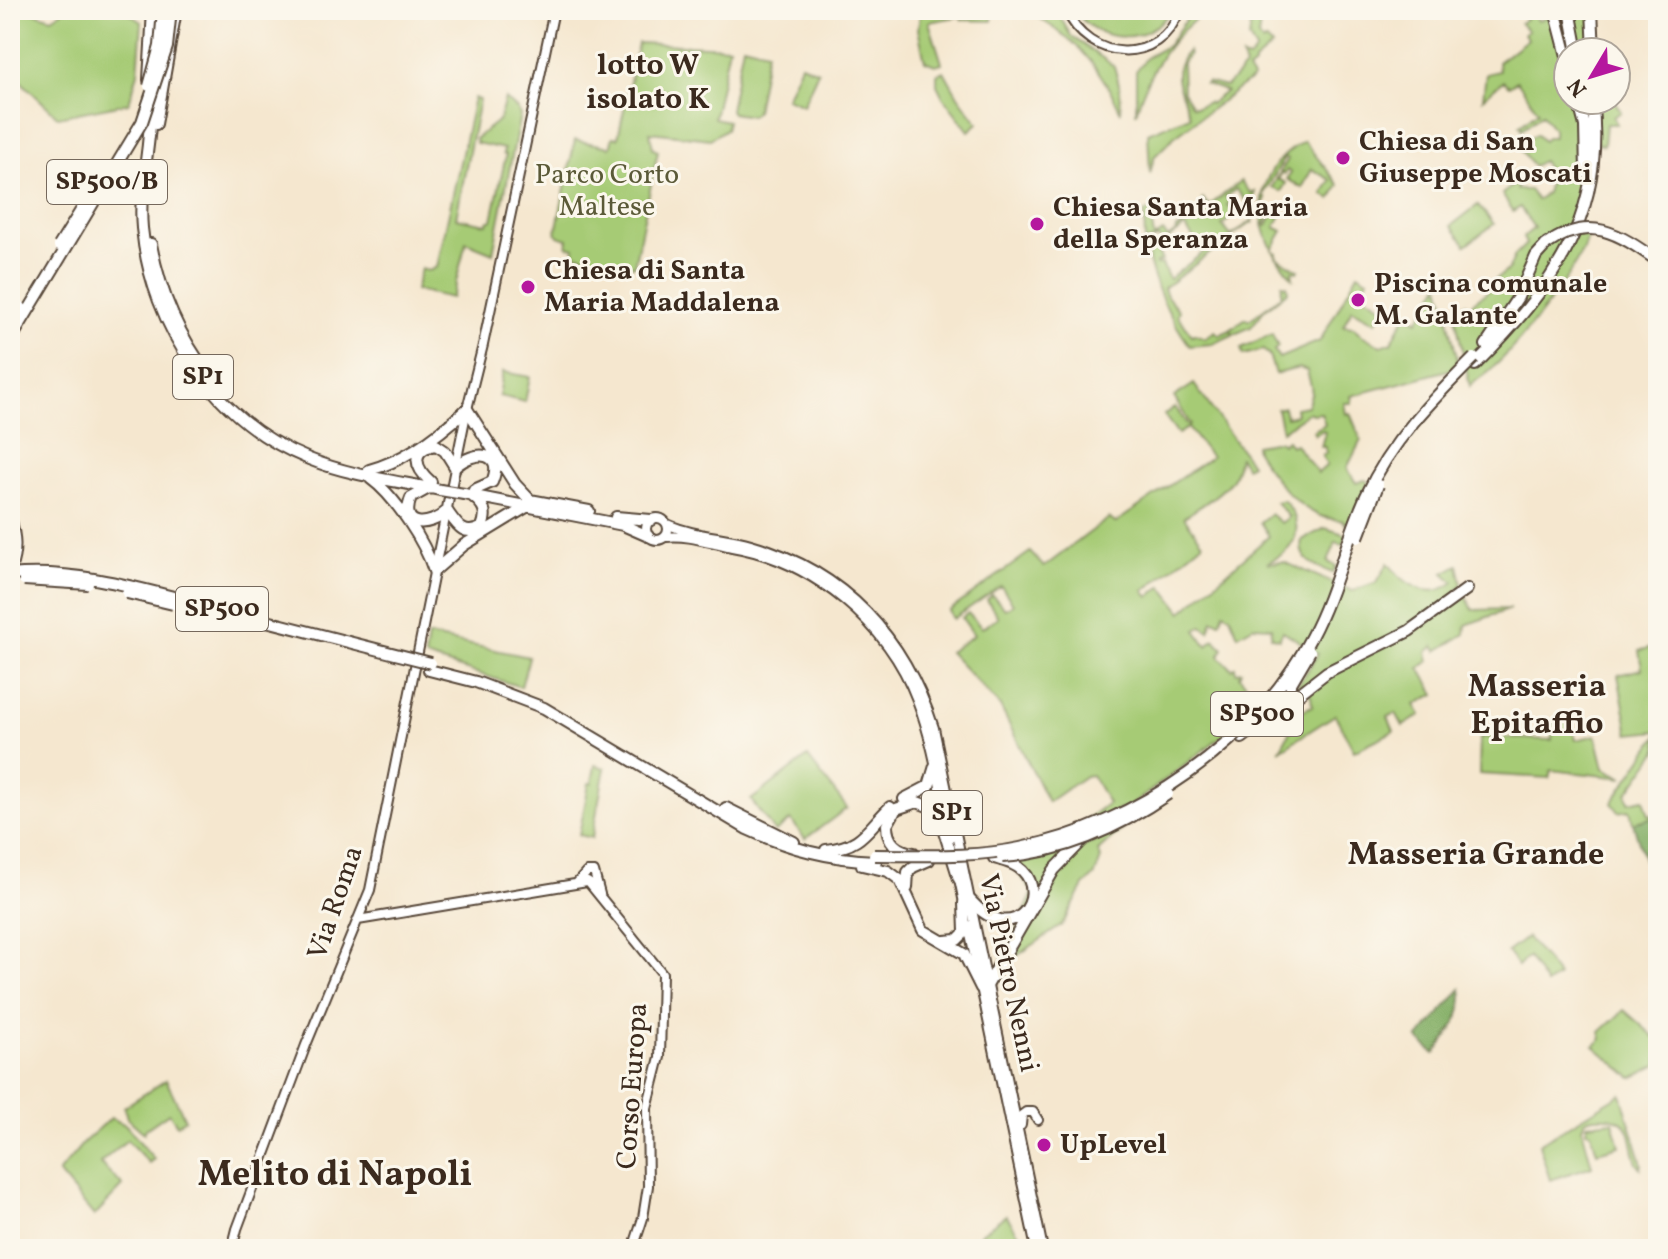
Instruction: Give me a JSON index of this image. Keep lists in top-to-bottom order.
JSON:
{
  "streets": {
    "highway": ["SP500/B", "SP1", "SP500"],
    "main road": ["Via Roma", "Via Pietro Nenni", "Corso Europa"]
  },
  "crossings": [
    ["SP500/B", "SP1"],
    ["SP1", "Via Pietro Nenni"],
    ["Via Roma", "Corso Europa"]
  ],
  "districts": [
    "lotto W isolato K",
    "Masseria Epitaffio",
    "Masseria Grande",
    "Melito di Napoli"
  ],
  "parks": ["Parco Corto Maltese"],
  "places": [
    "Chiesa di San Giuseppe Moscati",
    "Chiesa Santa Maria della Speranza",
    "Chiesa di Santa Maria Maddalena",
    "Piscina comunale M. Galante",
    "UpLevel"
  ],
  "north": "bottom left"
}
